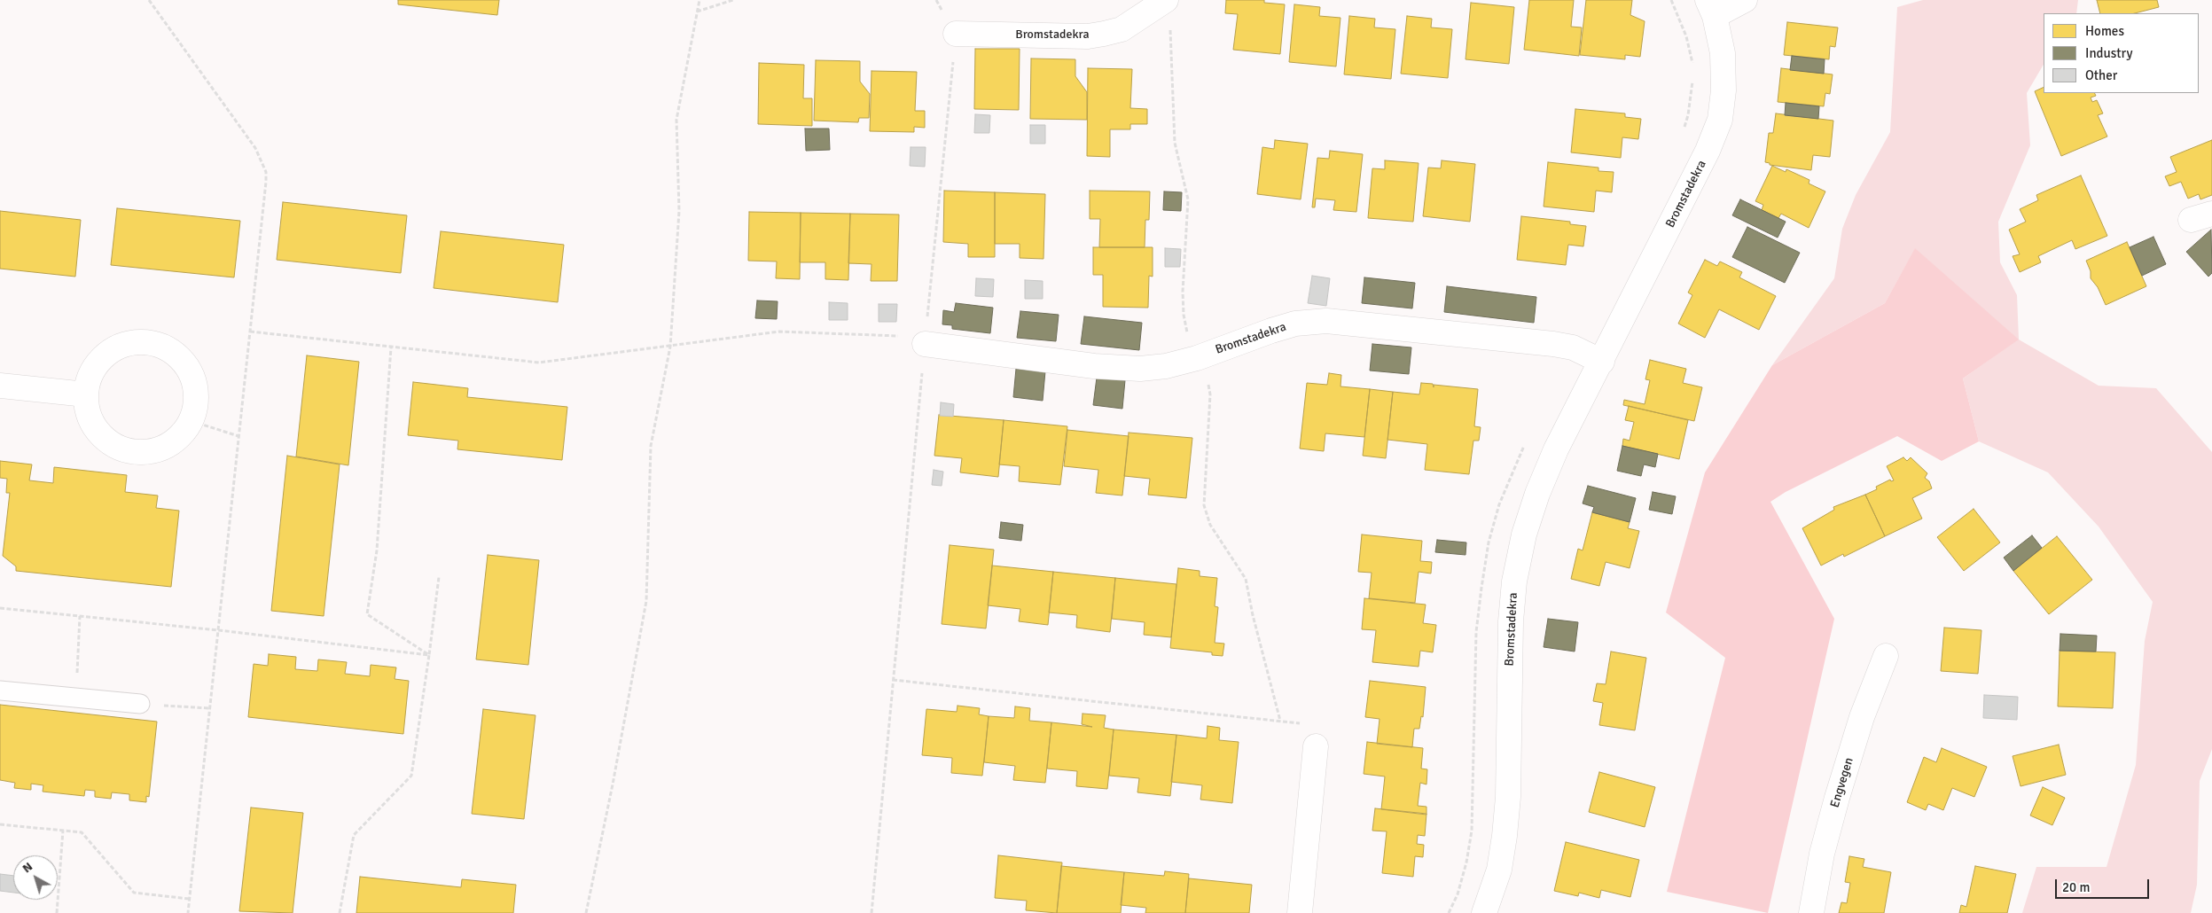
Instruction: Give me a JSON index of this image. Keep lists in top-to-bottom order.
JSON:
{
  "streets": {
    "street": ["Bromstadekra", "Engvegen"]
  },
  "legend": ["Homes", "Industry", "Other"],
  "scale_bar": "20 m",
  "north": "top left"
}
